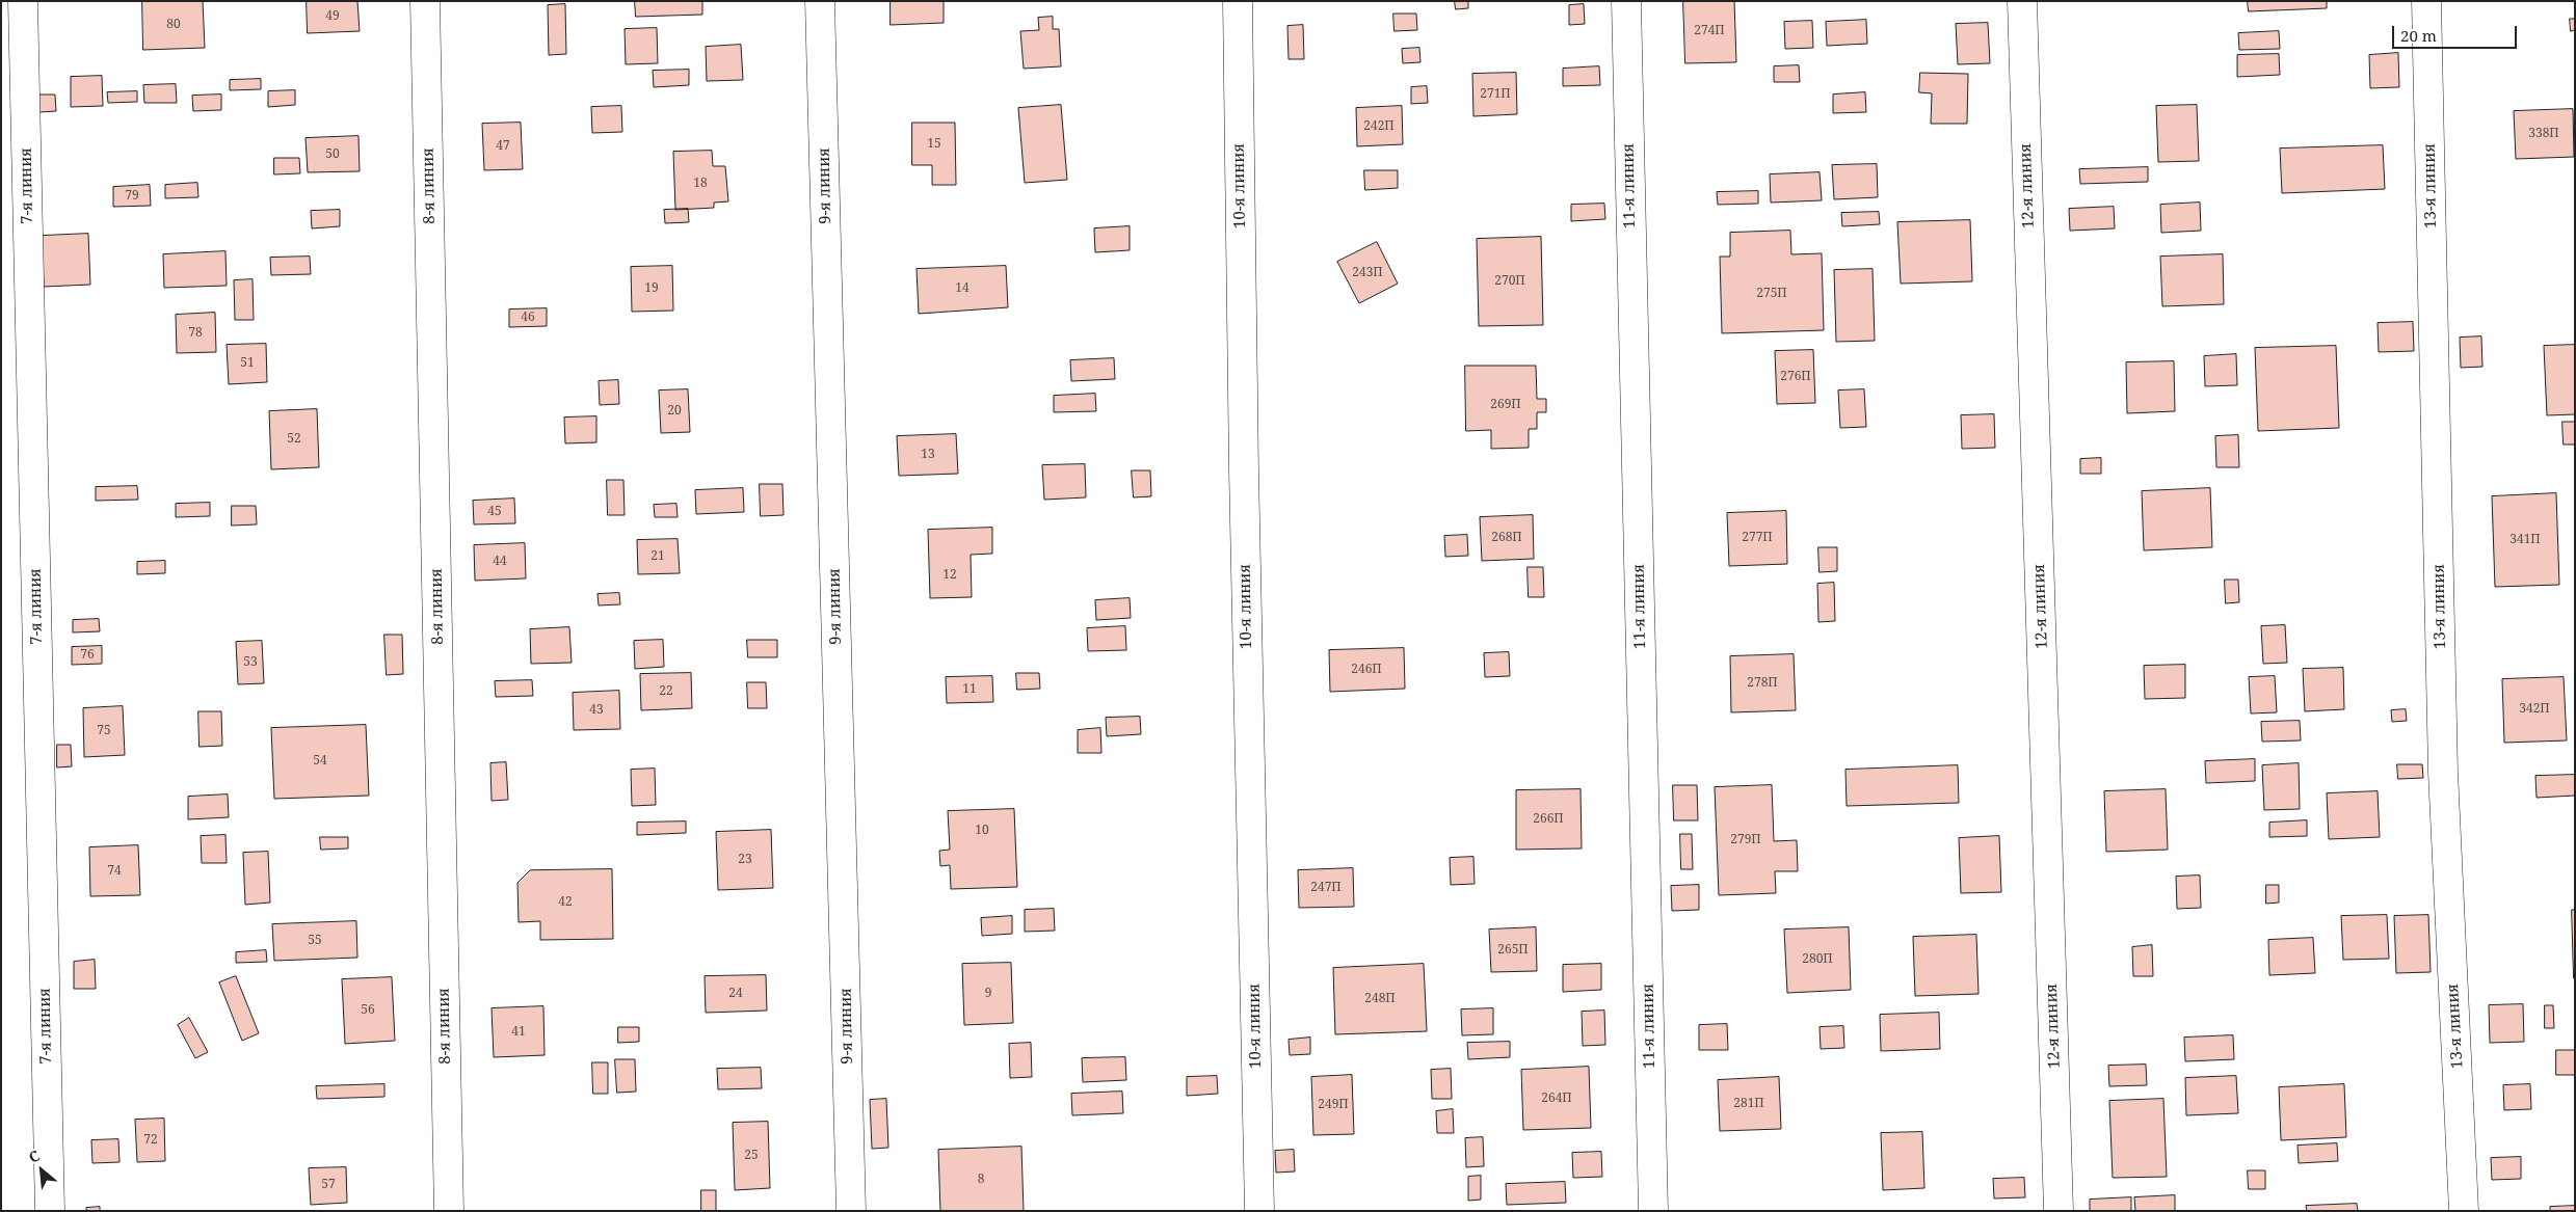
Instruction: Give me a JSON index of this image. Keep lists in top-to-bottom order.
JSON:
{
  "streets": {
    "street": [
      "7-я линия",
      "8-я линия",
      "9-я линия",
      "10-я линия",
      "11-я линия",
      "12-я линия",
      "13-я линия"
    ]
  },
  "house_numbers": [
    "49",
    "80",
    "274П",
    "271П",
    "242П",
    "338П",
    "15",
    "47",
    "50",
    "18",
    "79",
    "243П",
    "270П",
    "19",
    "14",
    "275П",
    "46",
    "78",
    "51",
    "276П",
    "269П",
    "20",
    "52",
    "13",
    "45",
    "268П",
    "277П",
    "341П",
    "21",
    "44",
    "12",
    "76",
    "53",
    "246П",
    "278П",
    "11",
    "22",
    "342П",
    "43",
    "75",
    "54",
    "266П",
    "10",
    "279П",
    "23",
    "74",
    "247П",
    "42",
    "55",
    "265П",
    "280П",
    "24",
    "9",
    "248П",
    "56",
    "41",
    "264П",
    "281П",
    "249П",
    "72",
    "25",
    "8",
    "57"
  ],
  "scale_bar": "20 m",
  "north": "top left"
}
